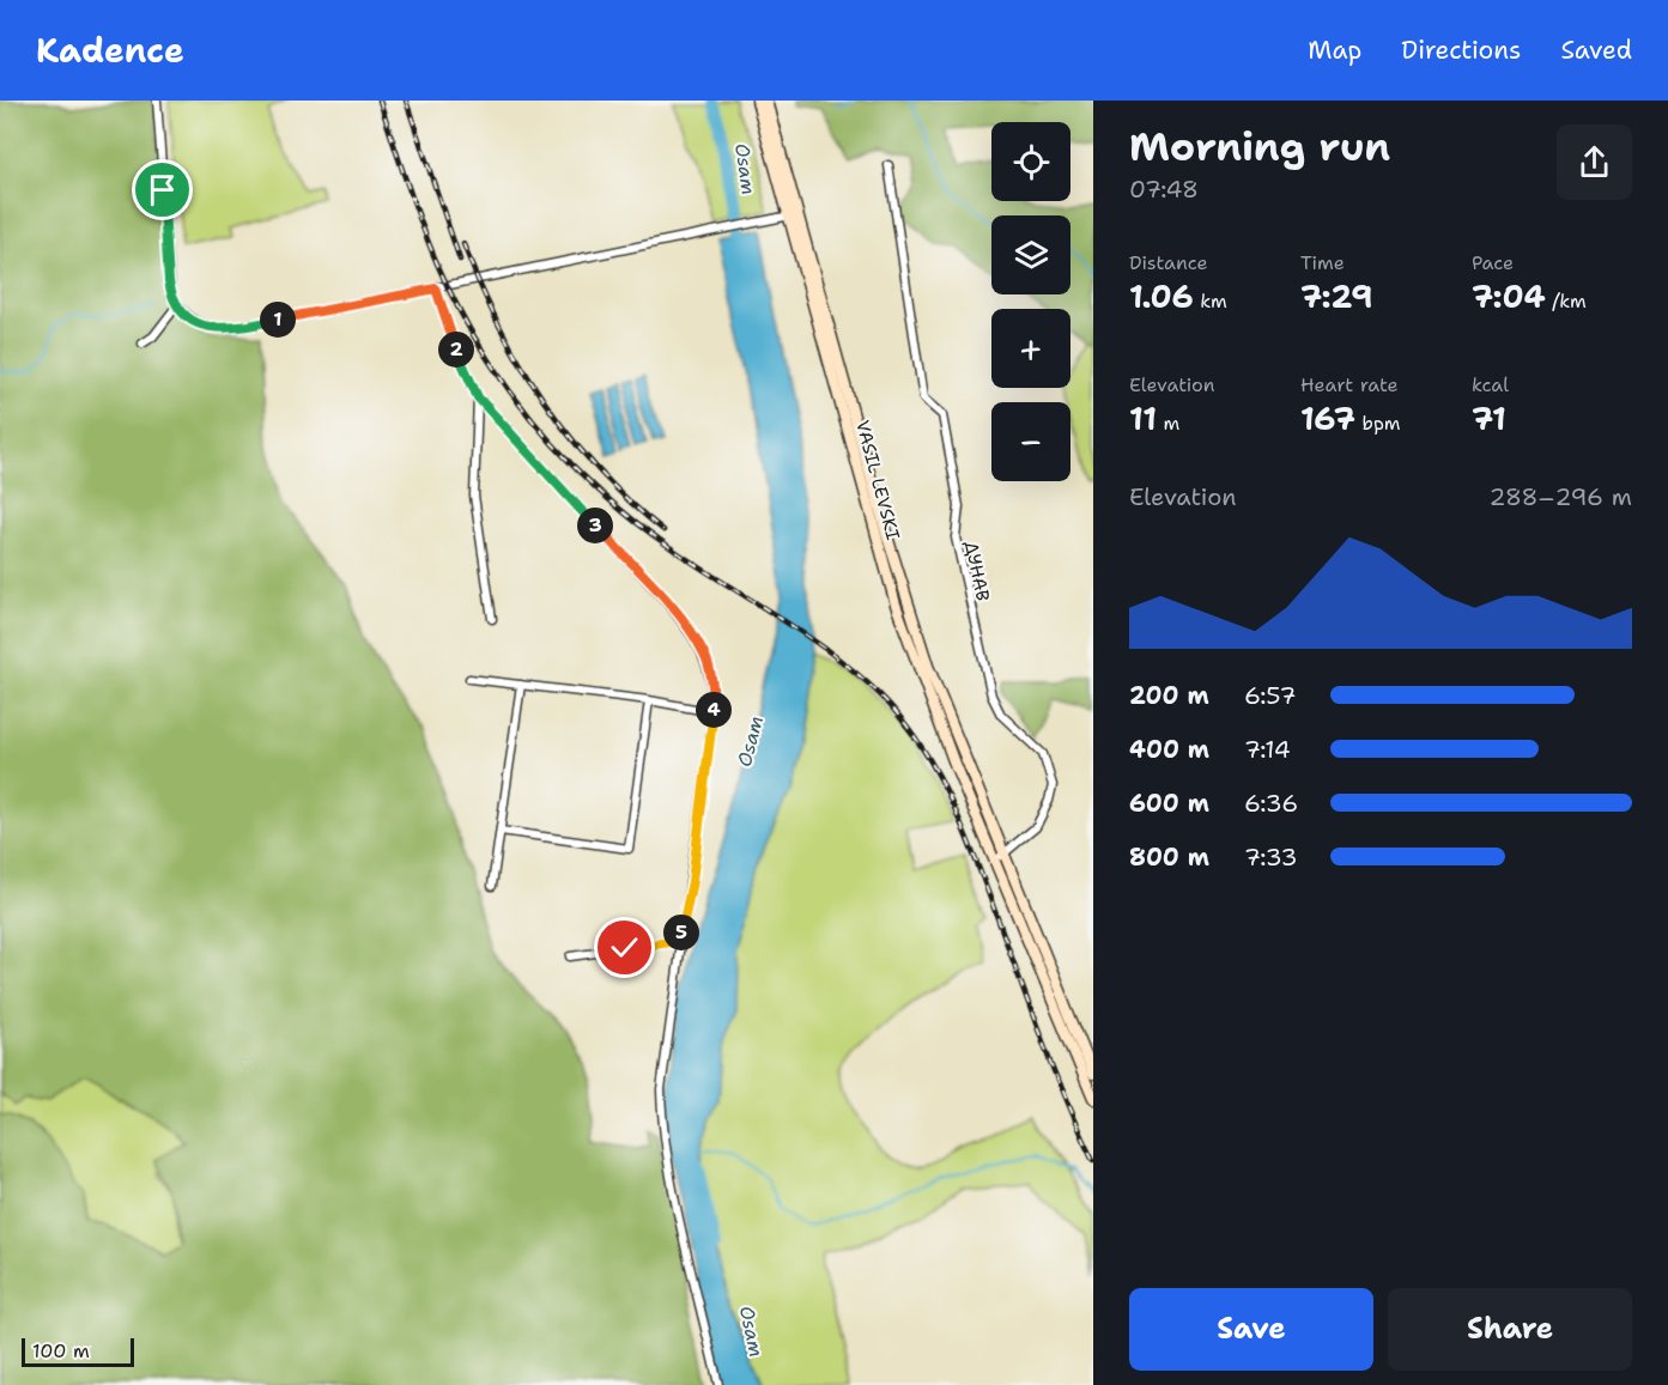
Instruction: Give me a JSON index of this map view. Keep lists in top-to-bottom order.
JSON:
{
  "streets": {
    "main road": ["VASIL LEVSKI"],
    "street": ["ДУНАВ"]
  },
  "crossings": [
    ["VASIL LEVSKI", "ДУНАВ"]
  ],
  "water": ["Osam"],
  "scale_bar": "100 m",
  "page": {
    "header": "Kadence",
    "nav": ["Map", "Directions", "Saved"],
    "heading": ["Morning run", "07:48"],
    "map_buttons": ["+", "−"],
    "stats": [
      ["Distance", "1.06 km"],
      ["Time", "7:29"],
      ["Pace", "7:04 /km"],
      ["Elevation", "11 m"],
      ["Heart rate", "167 bpm"],
      ["kcal", "71"]
    ],
    "pins": [
      "1",
      "2",
      "3",
      "4",
      "5"
    ],
    "chart": ["Elevation", "288–296 m"],
    "list": [
      {
        "name": "200 m",
        "note": "6:57"
      },
      {
        "name": "400 m",
        "note": "7:14"
      },
      {
        "name": "600 m",
        "note": "6:36"
      },
      {
        "name": "800 m",
        "note": "7:33"
      }
    ],
    "buttons": ["Save", "Share"],
    "scale": "100 m"
  }
}
